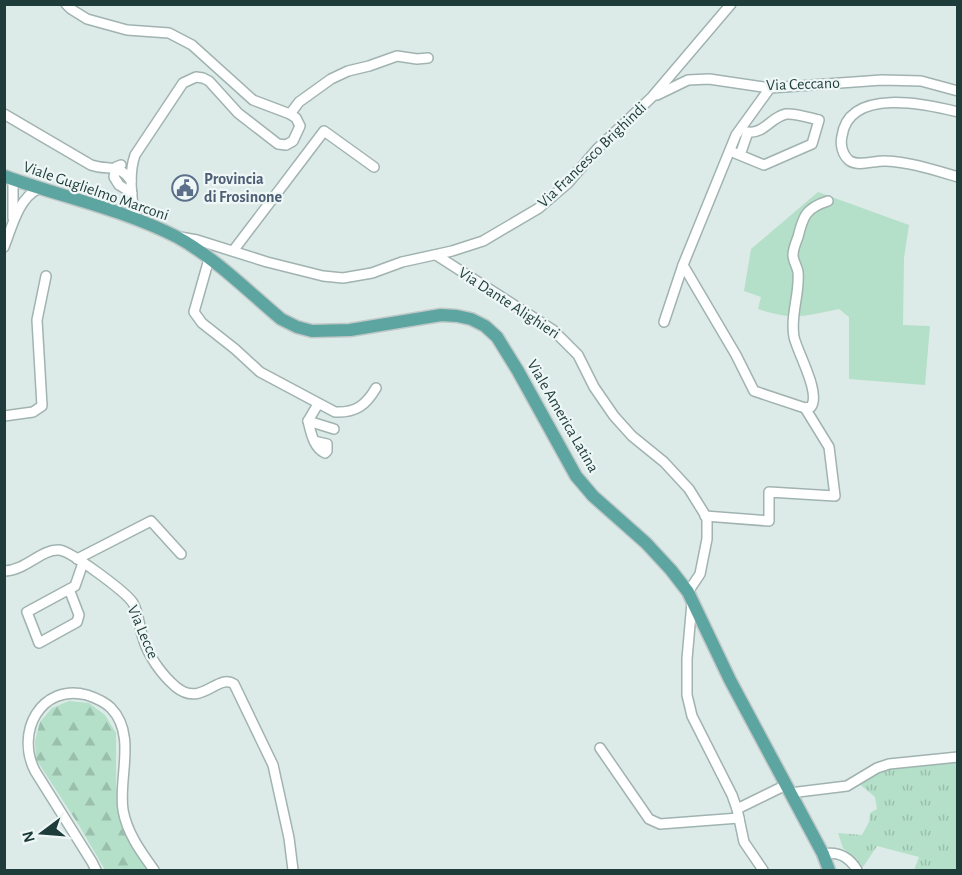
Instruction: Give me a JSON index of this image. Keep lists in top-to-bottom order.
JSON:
{
  "streets": {
    "main road": ["Viale Guglielmo Marconi", "Viale America Latina"],
    "street": [
      "Via Ceccano",
      "Via Francesco Brighindi",
      "Via Dante Alighieri",
      "Via Lecce"
    ]
  },
  "crossings": [
    ["Via Ceccano", "Via Francesco Brighindi"],
    ["Via Francesco Brighindi", "Viale Guglielmo Marconi"],
    ["Via Francesco Brighindi", "Via Dante Alighieri"],
    ["Via Francesco Brighindi", "Viale America Latina"],
    ["Viale Guglielmo Marconi", "Viale America Latina"],
    ["Via Dante Alighieri", "Viale America Latina"]
  ],
  "places": {
    "public building": ["Provincia di Frosinone"]
  },
  "north": "left"
}
